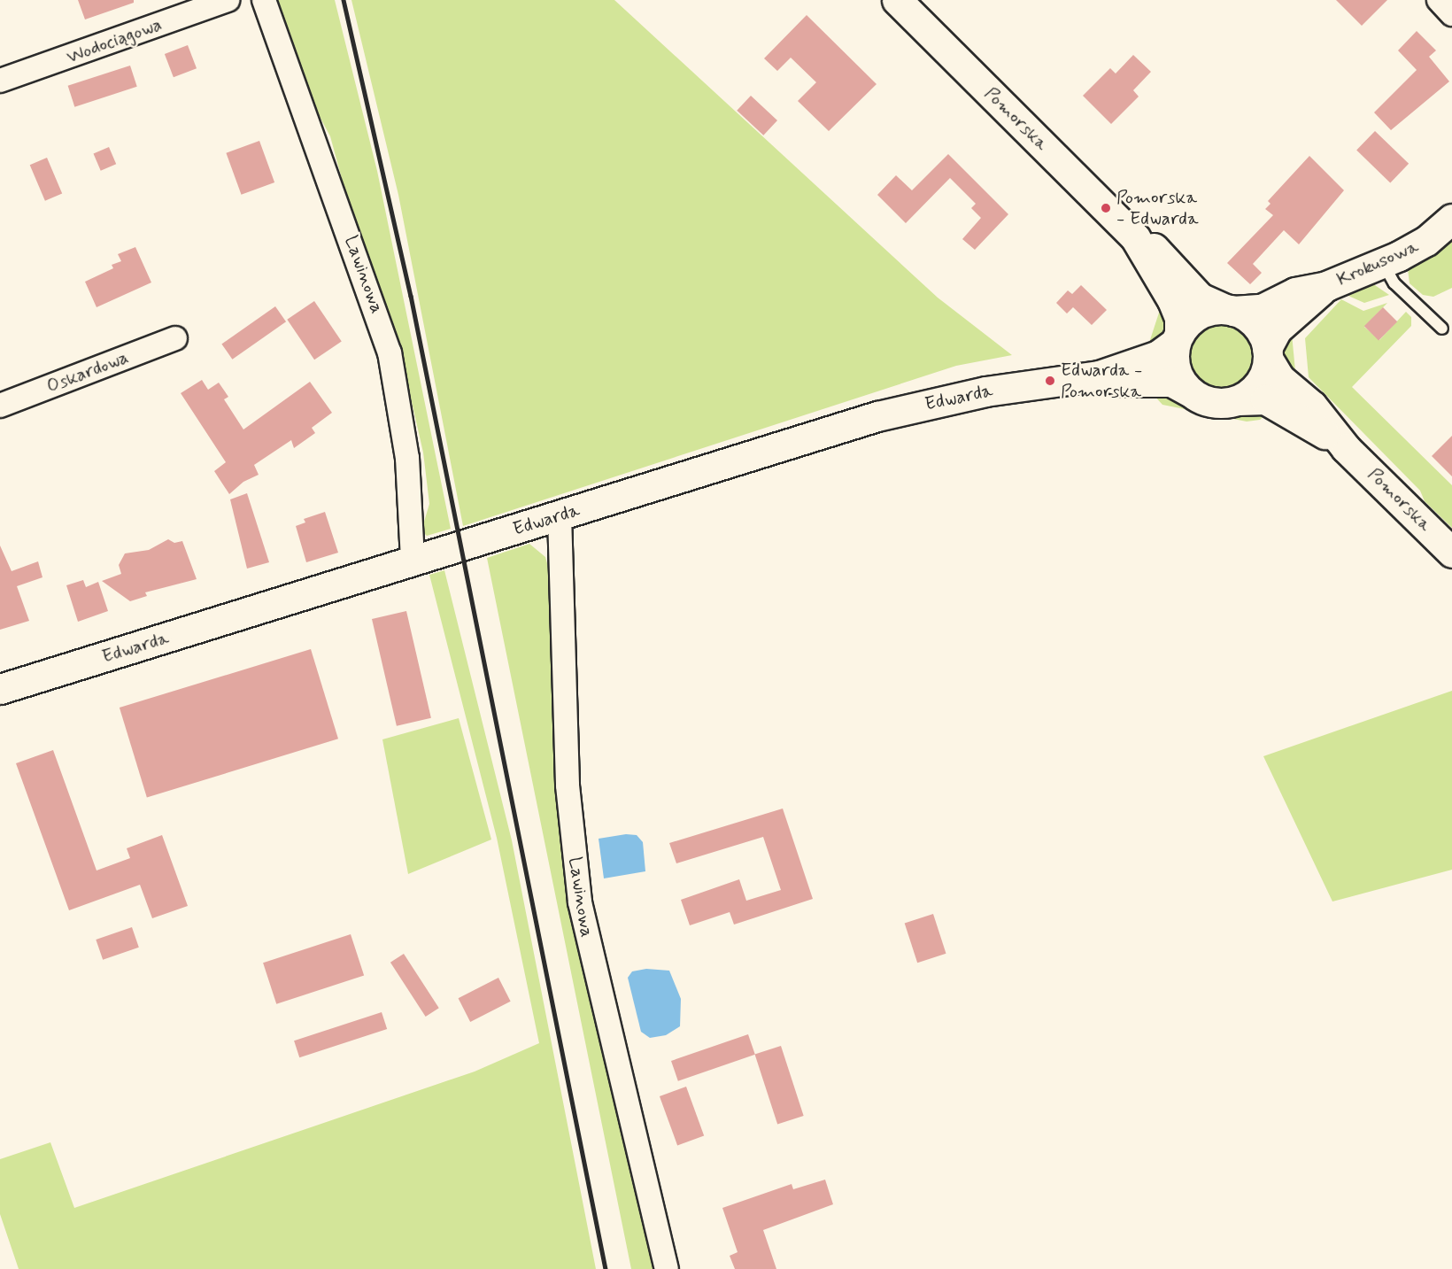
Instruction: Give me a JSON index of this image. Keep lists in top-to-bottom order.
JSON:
{
  "streets": {
    "street": [
      "Wodociągowa",
      "Pomorska",
      "Krokusowa",
      "Lawinowa",
      "Oskardowa",
      "Edwarda"
    ]
  },
  "crossings": [
    ["Pomorska", "Krokusowa"],
    ["Pomorska", "Edwarda"],
    ["Krokusowa", "Edwarda"],
    ["Lawinowa", "Edwarda"]
  ],
  "places": ["Pomorska - Edwarda", "Edwarda - Pomorska"]
}
